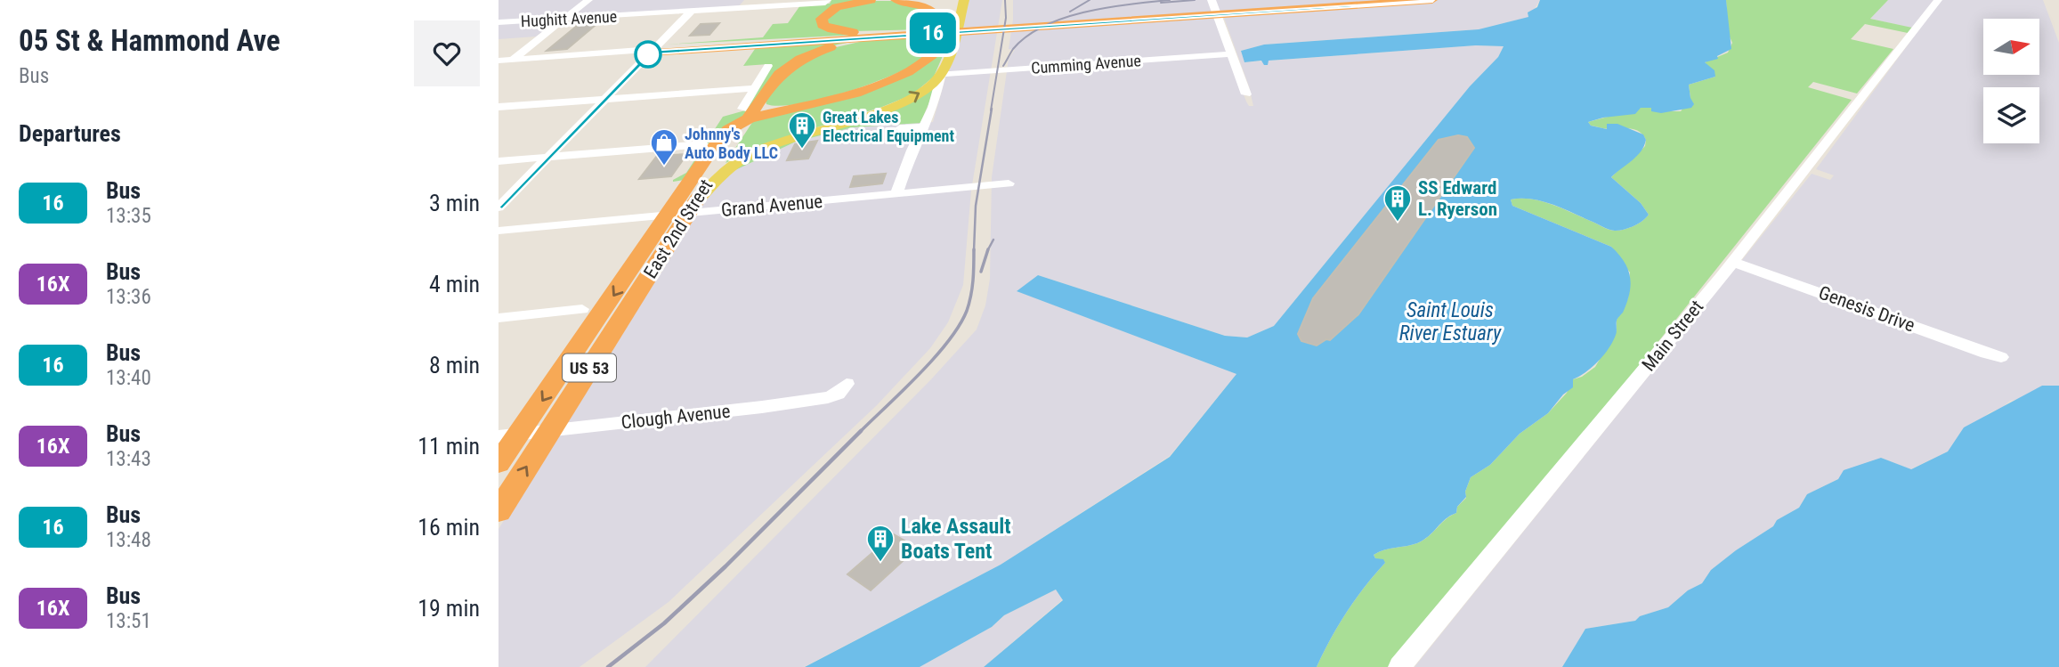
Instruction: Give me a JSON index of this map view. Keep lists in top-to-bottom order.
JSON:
{
  "streets": {
    "highway": ["East 2nd Street", "US 53"],
    "street": [
      "Hughitt Avenue",
      "Cumming Avenue",
      "Grand Avenue",
      "Genesis Drive",
      "Main Street",
      "Clough Avenue"
    ]
  },
  "crossings": [
    ["Grand Avenue", "East 2nd Street"],
    ["East 2nd Street", "US 53"],
    ["East 2nd Street", "Clough Avenue"],
    ["Genesis Drive", "Main Street"]
  ],
  "water": ["Saint Louis River Estuary"],
  "places": {
    "building": ["Great Lakes Electrical Equipment", "SS Edward L. Ryerson", "Lake Assault Boats Tent"],
    "shop": ["Johnny's Auto Body LLC"]
  },
  "lines": ["bus line 16"],
  "north": "right",
  "page": {
    "heading": [
      ["05 St & Hammond Ave", "Bus"],
      "Departures"
    ],
    "on_map": "16",
    "list": [
      {
        "mark": "16",
        "name": "Bus",
        "note": "13:35",
        "value": "3 min"
      },
      {
        "mark": "16X",
        "name": "Bus",
        "note": "13:36",
        "value": "4 min"
      },
      {
        "mark": "16",
        "name": "Bus",
        "note": "13:40",
        "value": "8 min"
      },
      {
        "mark": "16X",
        "name": "Bus",
        "note": "13:43",
        "value": "11 min"
      },
      {
        "mark": "16",
        "name": "Bus",
        "note": "13:48",
        "value": "16 min"
      },
      {
        "mark": "16X",
        "name": "Bus",
        "note": "13:51",
        "value": "19 min"
      }
    ]
  }
}
